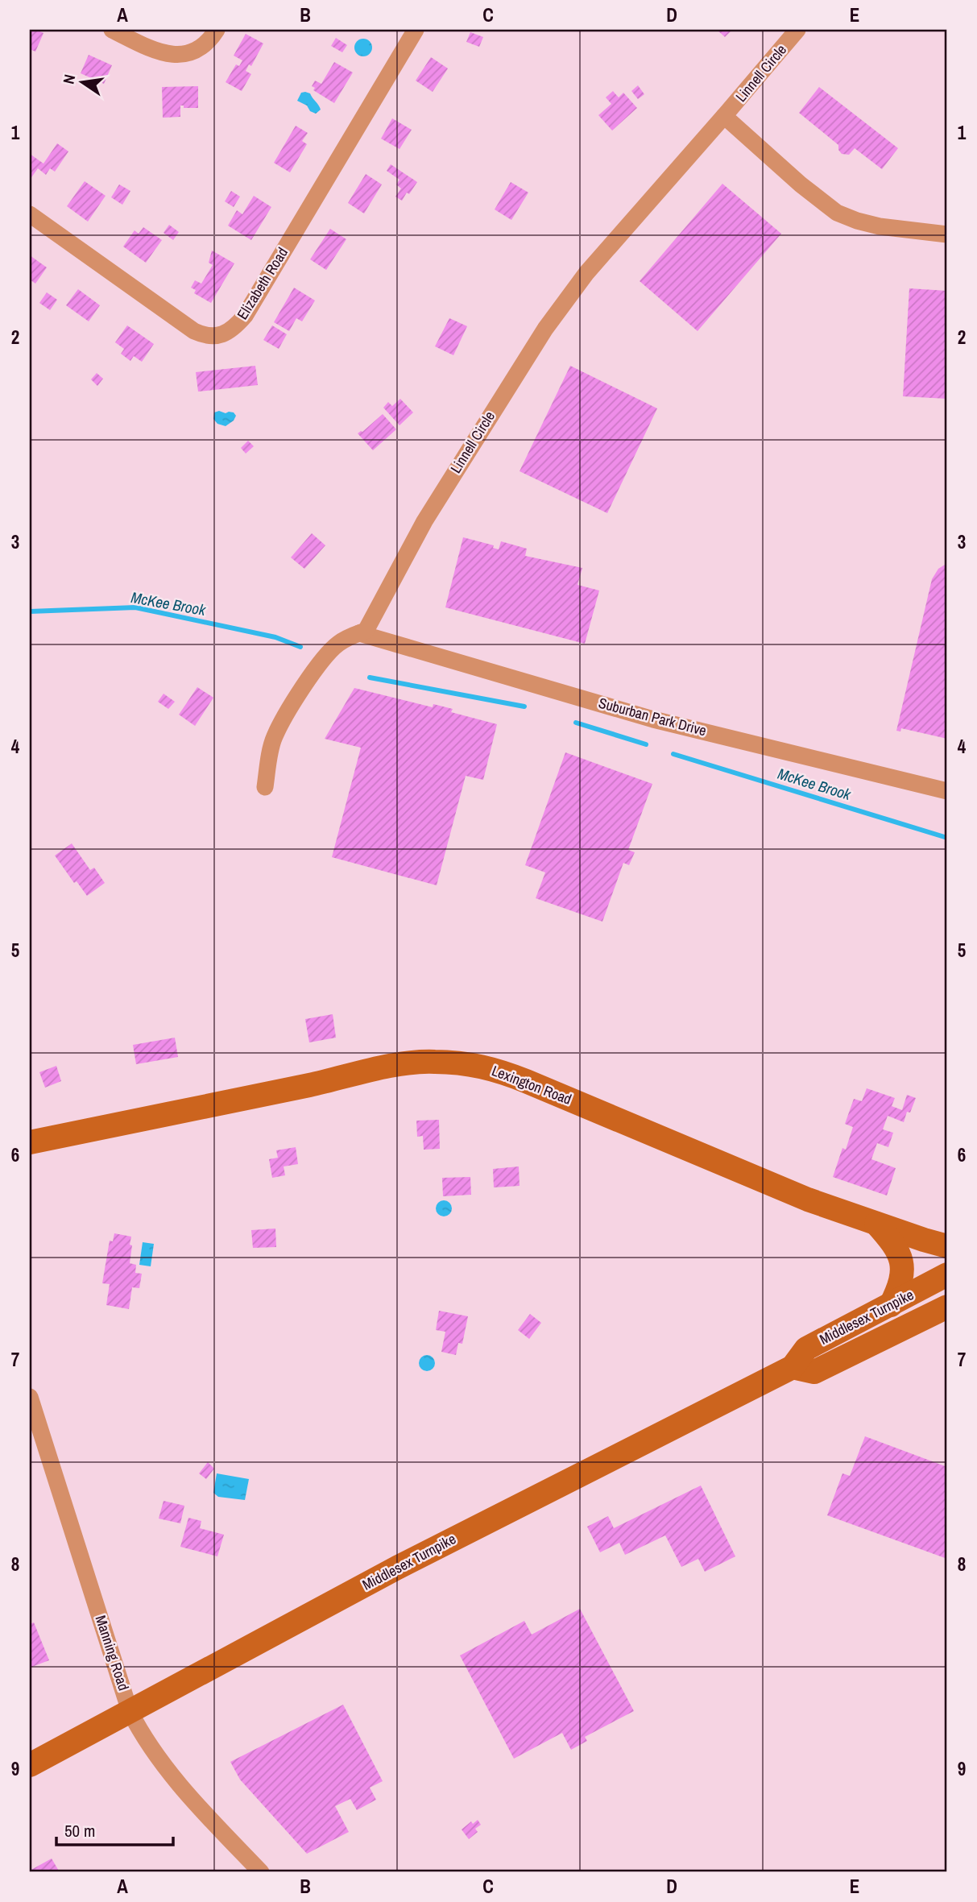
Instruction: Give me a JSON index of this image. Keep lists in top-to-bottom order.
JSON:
{
  "streets": {
    "main road": ["Lexington Road", "Middlesex Turnpike"],
    "street": [
      "Linnell Circle",
      "Elizabeth Road",
      "Suburban Park Drive",
      "Manning Road"
    ]
  },
  "crossings": [
    ["Linnell Circle", "Suburban Park Drive"],
    ["Middlesex Turnpike", "Manning Road"]
  ],
  "water": ["McKee Brook"],
  "scale_bar": "50 m",
  "north": "left",
  "grid": {
    "columns": [
      "A",
      "B",
      "C",
      "D",
      "E"
    ],
    "rows": [
      "1",
      "2",
      "3",
      "4",
      "5",
      "6",
      "7",
      "8",
      "9"
    ]
  }
}
